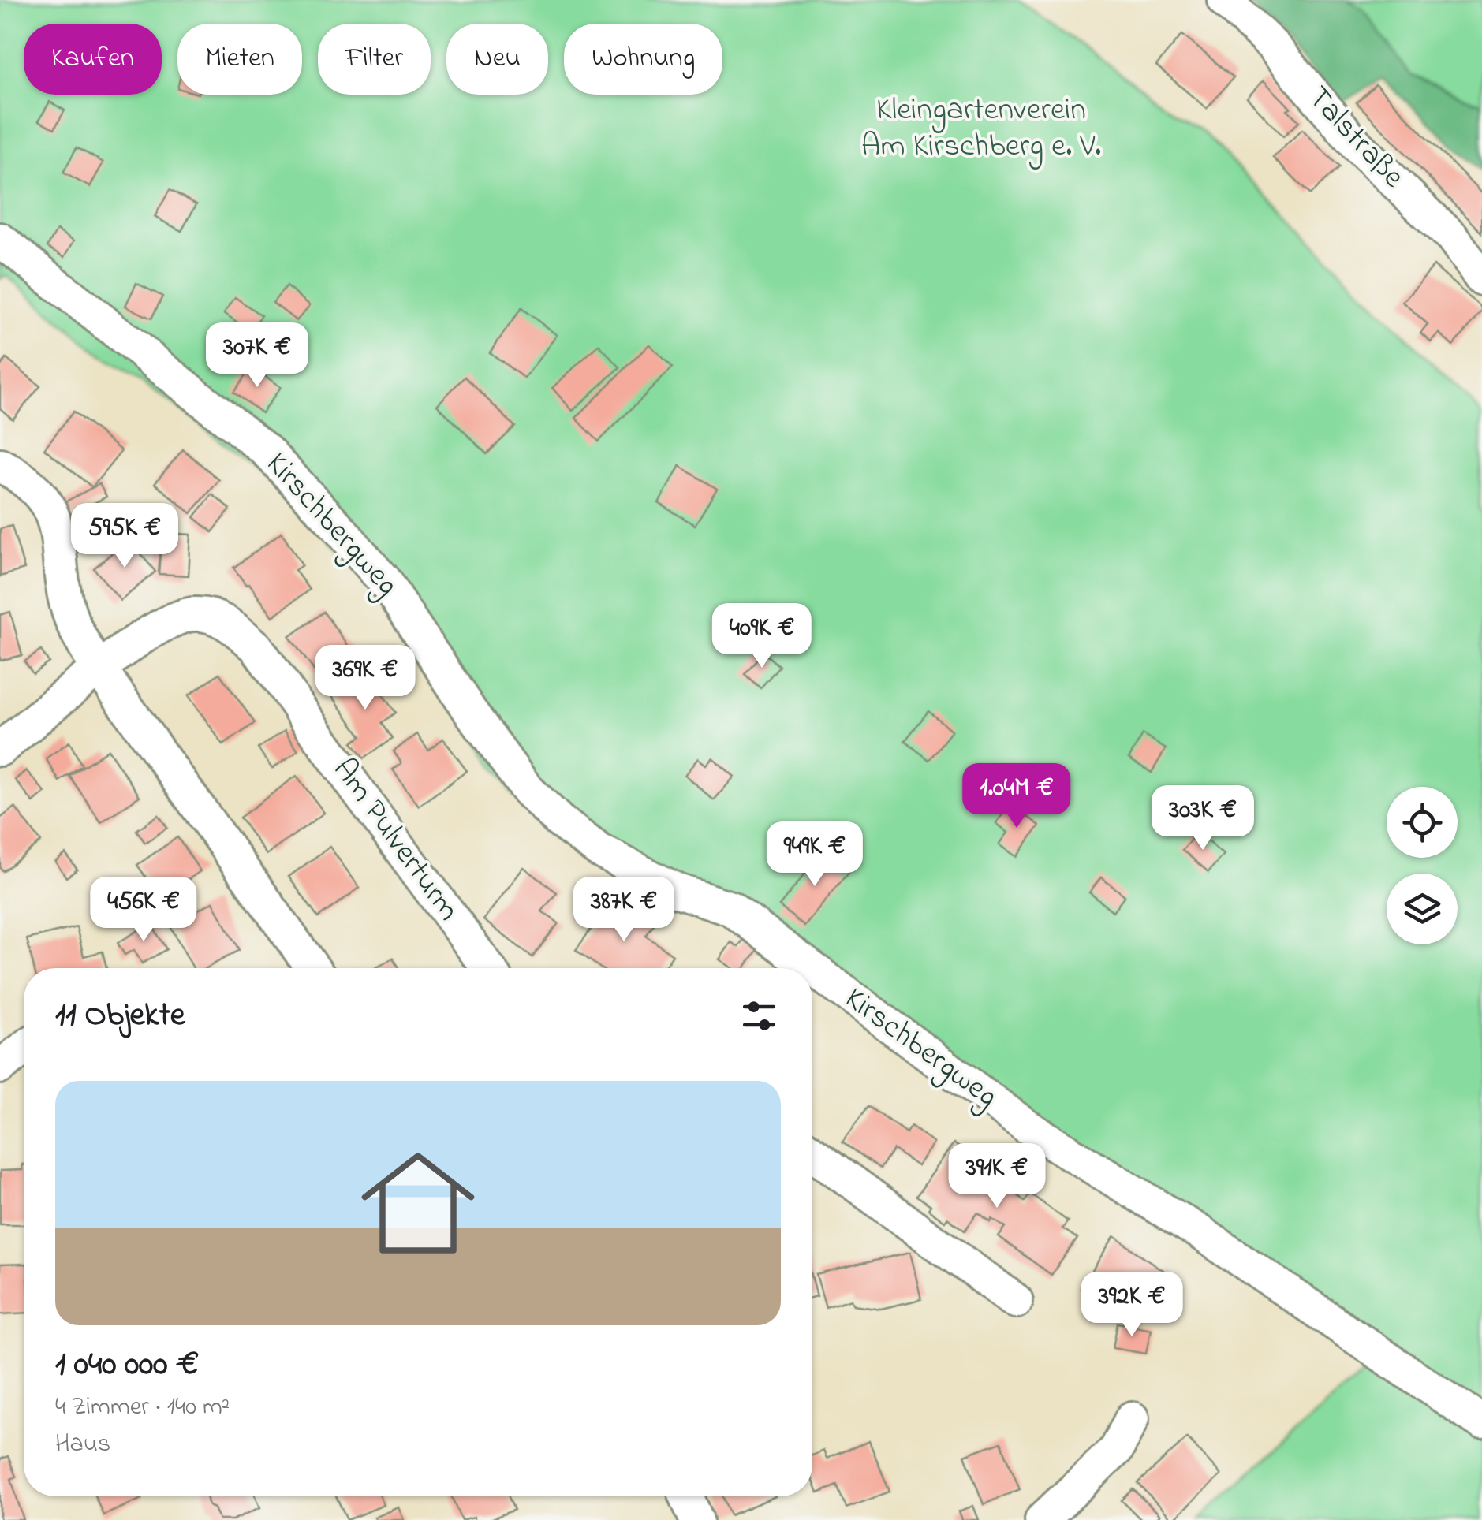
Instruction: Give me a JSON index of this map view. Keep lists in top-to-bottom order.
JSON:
{
  "streets": {
    "street": ["Talstraße", "Kirschbergweg", "Am Pulverturm"]
  },
  "parks": ["Kleingartenverein Am Kirschberg e. V."],
  "page": {
    "chip": [
      "Kaufen",
      "Mieten",
      "Filter",
      "Neu",
      "Wohnung"
    ],
    "price": [
      "307K €",
      "595K €",
      "409K €",
      "369K €",
      "1.04M €",
      "303K €",
      "949K €",
      "456K €",
      "387K €",
      "391K €",
      "392K €"
    ],
    "heading": "11 Objekte",
    "list": [
      {
        "name": "1 040 000 €",
        "note": "4 Zimmer · 140 m² · Haus"
      }
    ]
  }
}
